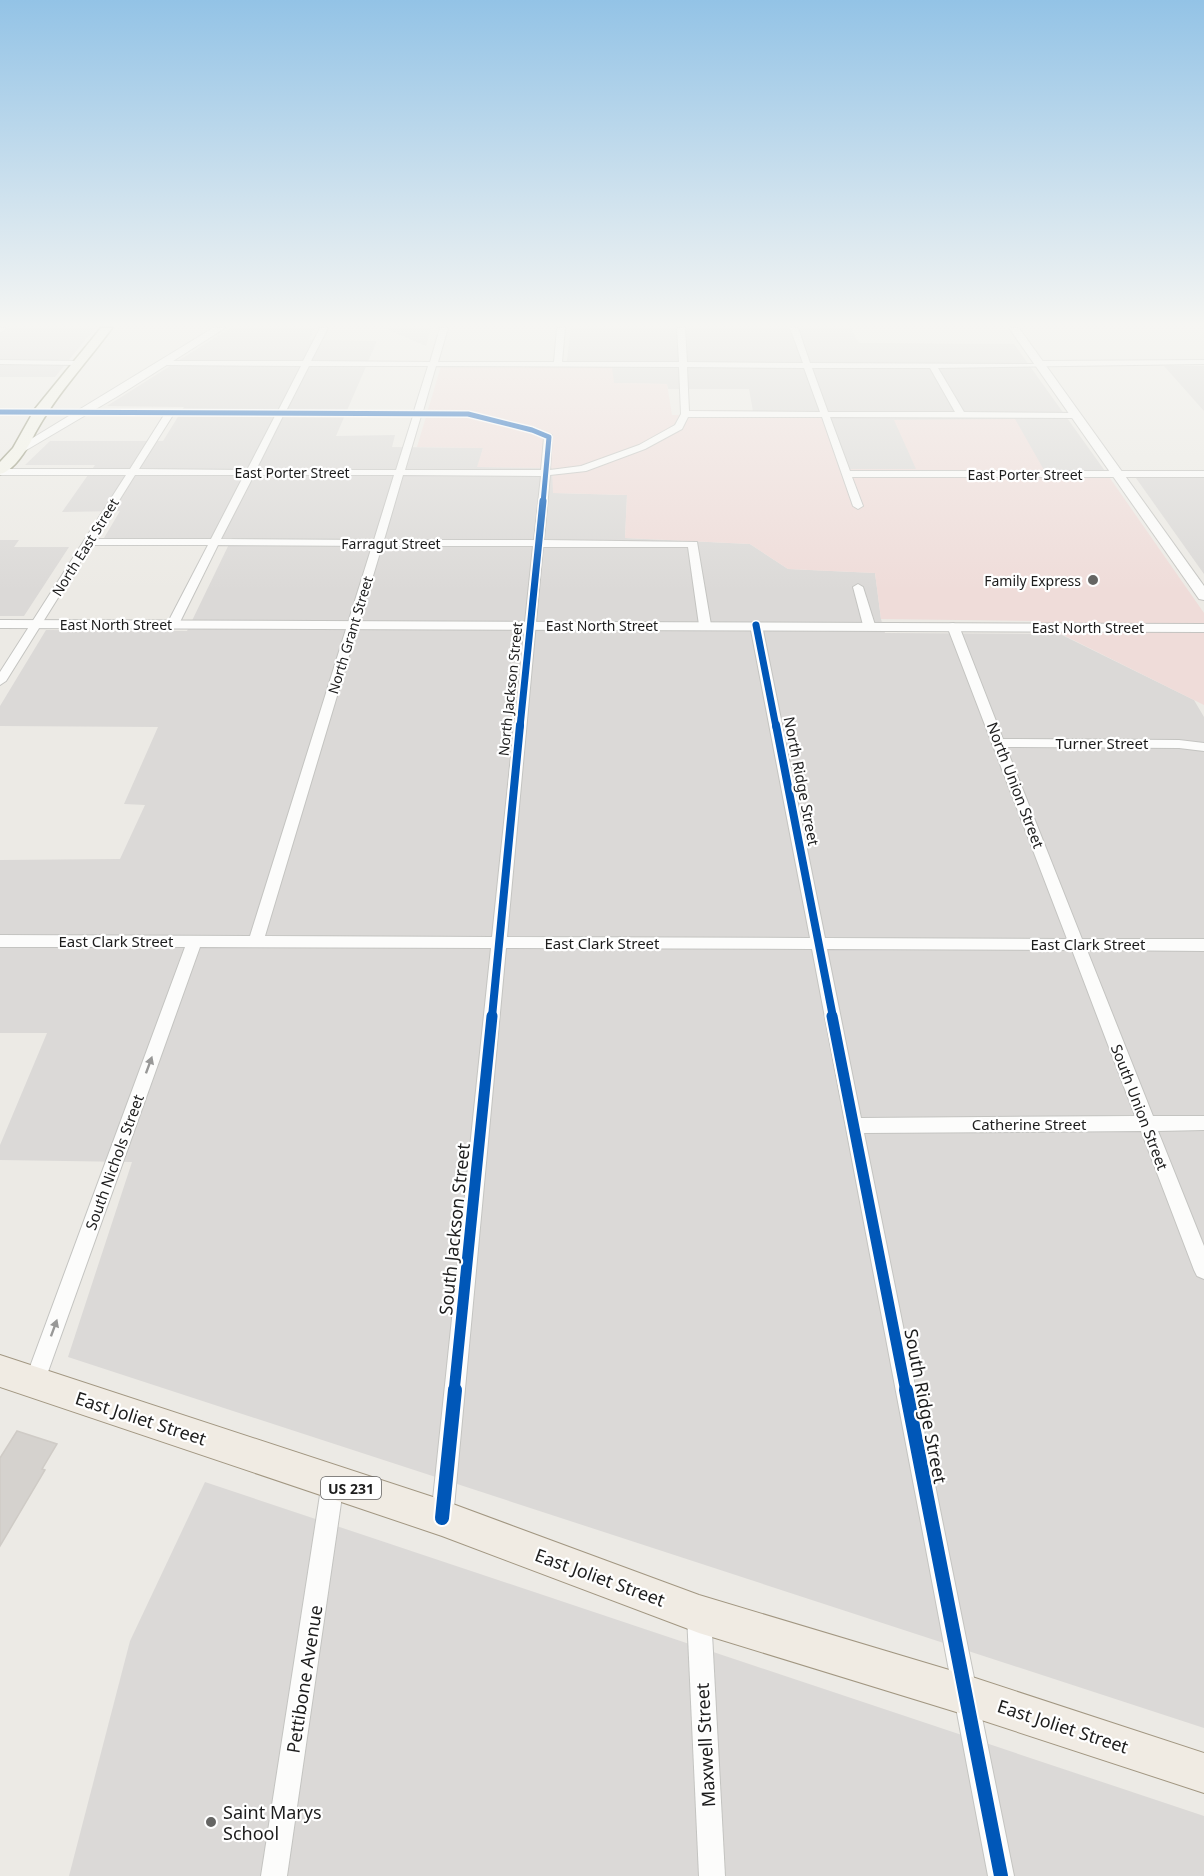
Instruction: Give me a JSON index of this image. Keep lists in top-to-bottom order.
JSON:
{
  "streets": {
    "main road": ["East Joliet Street", "US 231"],
    "street": [
      "East Porter Street",
      "Farragut Street",
      "North East Street",
      "East North Street",
      "North Grant Street",
      "North Jackson Street",
      "Turner Street",
      "North Ridge Street",
      "North Union Street",
      "East Clark Street",
      "South Union Street",
      "Catherine Street",
      "South Nichols Street",
      "South Jackson Street",
      "South Ridge Street",
      "Pettibone Avenue",
      "Maxwell Street"
    ]
  },
  "crossings": [
    ["East Porter Street", "North East Street"],
    ["East Porter Street", "North Grant Street"],
    ["East Porter Street", "North Jackson Street"],
    ["Farragut Street", "North East Street"],
    ["Farragut Street", "East North Street"],
    ["Farragut Street", "North Grant Street"],
    ["Farragut Street", "North Jackson Street"],
    ["North East Street", "East North Street"],
    ["East North Street", "North Grant Street"],
    ["East North Street", "North Jackson Street"],
    ["East North Street", "North Ridge Street"],
    ["East North Street", "North Union Street"],
    ["North Grant Street", "East Clark Street"],
    ["North Jackson Street", "East Clark Street"],
    ["North Jackson Street", "South Jackson Street"],
    ["Turner Street", "North Union Street"],
    ["North Ridge Street", "East Clark Street"],
    ["North Ridge Street", "South Ridge Street"],
    ["North Union Street", "East Clark Street"],
    ["North Union Street", "South Union Street"],
    ["East Clark Street", "South Union Street"],
    ["East Clark Street", "South Nichols Street"],
    ["East Clark Street", "South Jackson Street"],
    ["East Clark Street", "South Ridge Street"],
    ["South Union Street", "Catherine Street"],
    ["Catherine Street", "South Ridge Street"],
    ["South Nichols Street", "East Joliet Street"],
    ["South Jackson Street", "East Joliet Street"],
    ["South Ridge Street", "East Joliet Street"],
    ["East Joliet Street", "Pettibone Avenue"],
    ["East Joliet Street", "Maxwell Street"]
  ],
  "one_way": ["South Nichols Street"],
  "places": ["Family Express", "Saint Marys School"]
}
